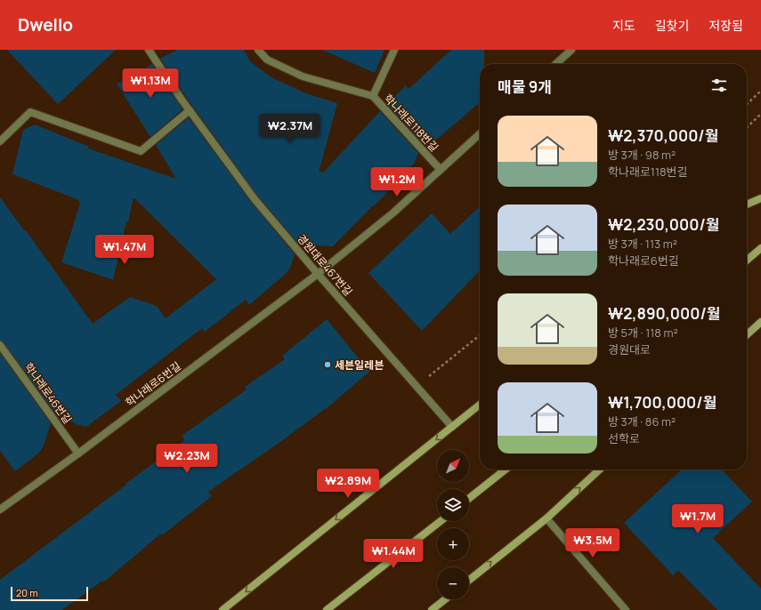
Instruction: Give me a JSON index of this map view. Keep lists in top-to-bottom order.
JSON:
{
  "streets": {
    "street": [
      "학나래로118번길",
      "경원대로467번길",
      "학나래로6번길",
      "학나래로46번길"
    ]
  },
  "crossings": [
    ["경원대로467번길", "학나래로6번길"],
    ["학나래로6번길", "학나래로46번길"]
  ],
  "places": ["세븐일레븐"],
  "scale_bar": "20 m",
  "north": "top right",
  "page": {
    "header": "Dwello",
    "nav": ["지도", "길찾기", "저장됨"],
    "heading": "매물 9개",
    "price": [
      "₩1.13M",
      "₩2.37M",
      "₩1.2M",
      "₩1.47M",
      "₩2.23M",
      "₩2.89M",
      "₩1.7M",
      "₩3.5M",
      "₩1.44M"
    ],
    "list": [
      {
        "name": "₩2,370,000/월",
        "note": "방 3개 · 98 m² · 학나래로118번길"
      },
      {
        "name": "₩2,230,000/월",
        "note": "방 3개 · 113 m² · 학나래로6번길"
      },
      {
        "name": "₩2,890,000/월",
        "note": "방 5개 · 118 m² · 경원대로"
      },
      {
        "name": "₩1,700,000/월",
        "note": "방 3개 · 86 m² · 선학로"
      }
    ],
    "map_buttons": ["+", "−"],
    "scale": "20 m"
  }
}
